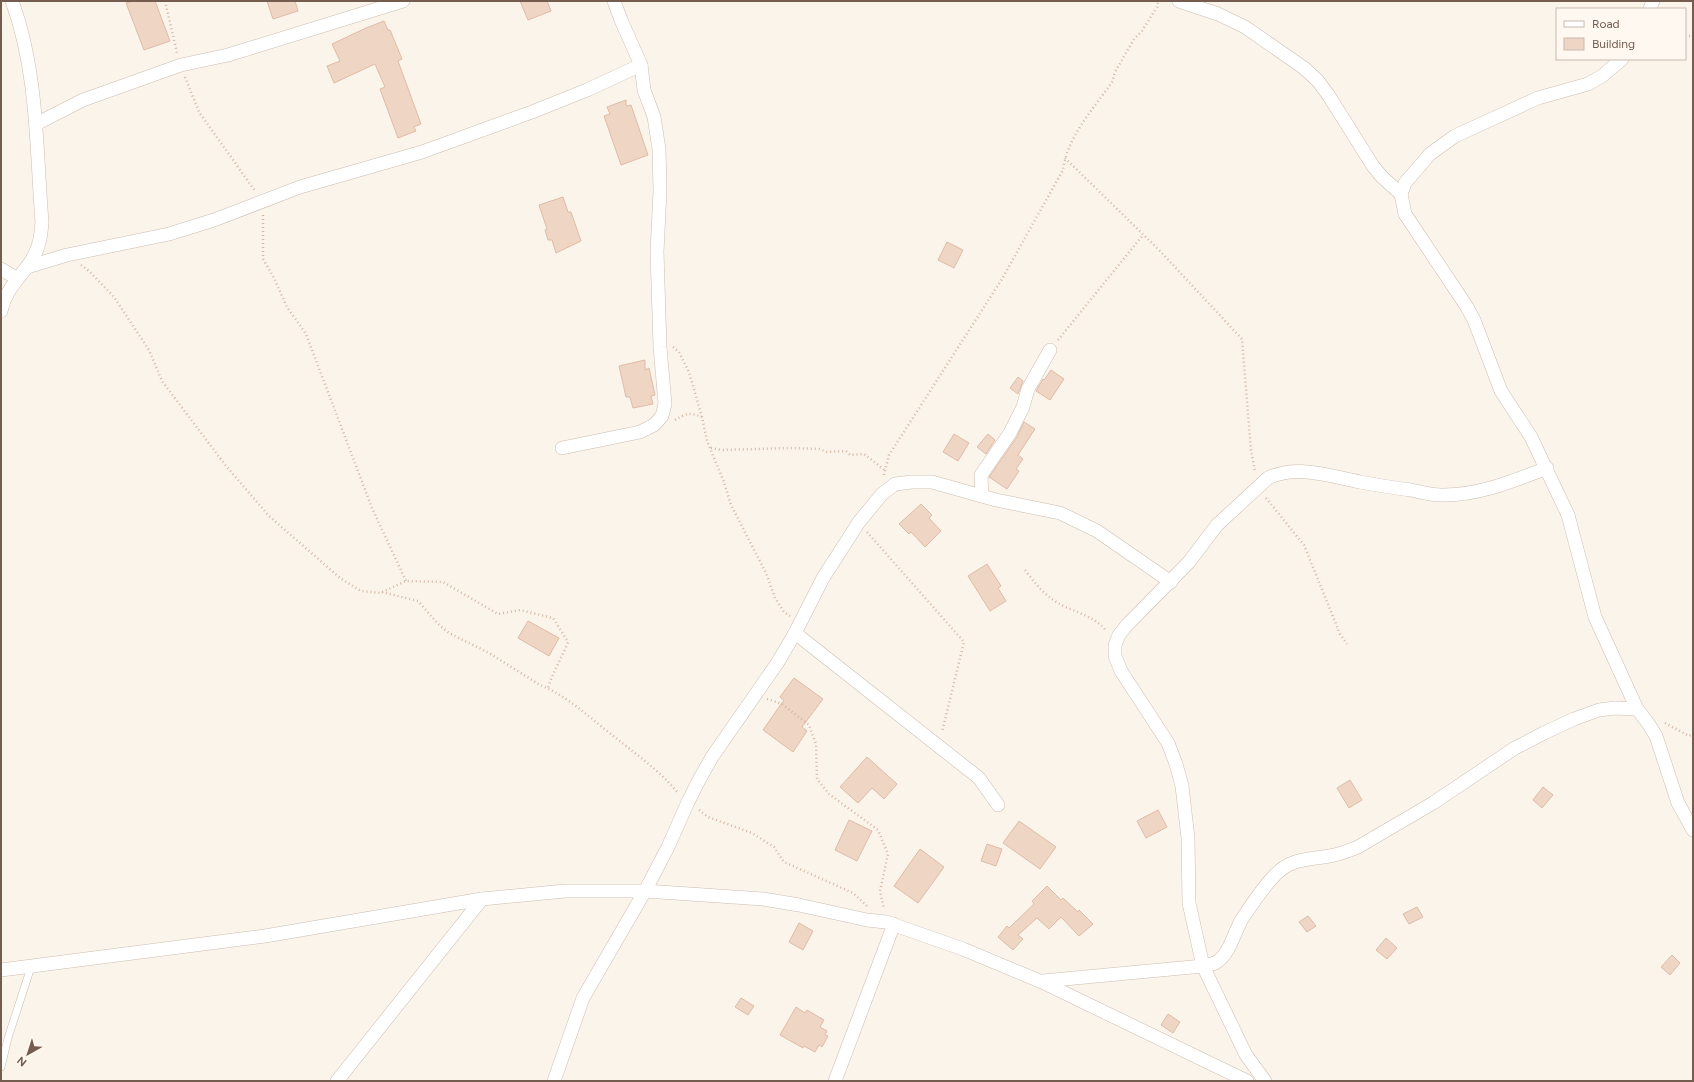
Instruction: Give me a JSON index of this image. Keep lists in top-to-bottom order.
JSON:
{
  "legend": ["Road", "Building"],
  "north": "bottom left"
}
